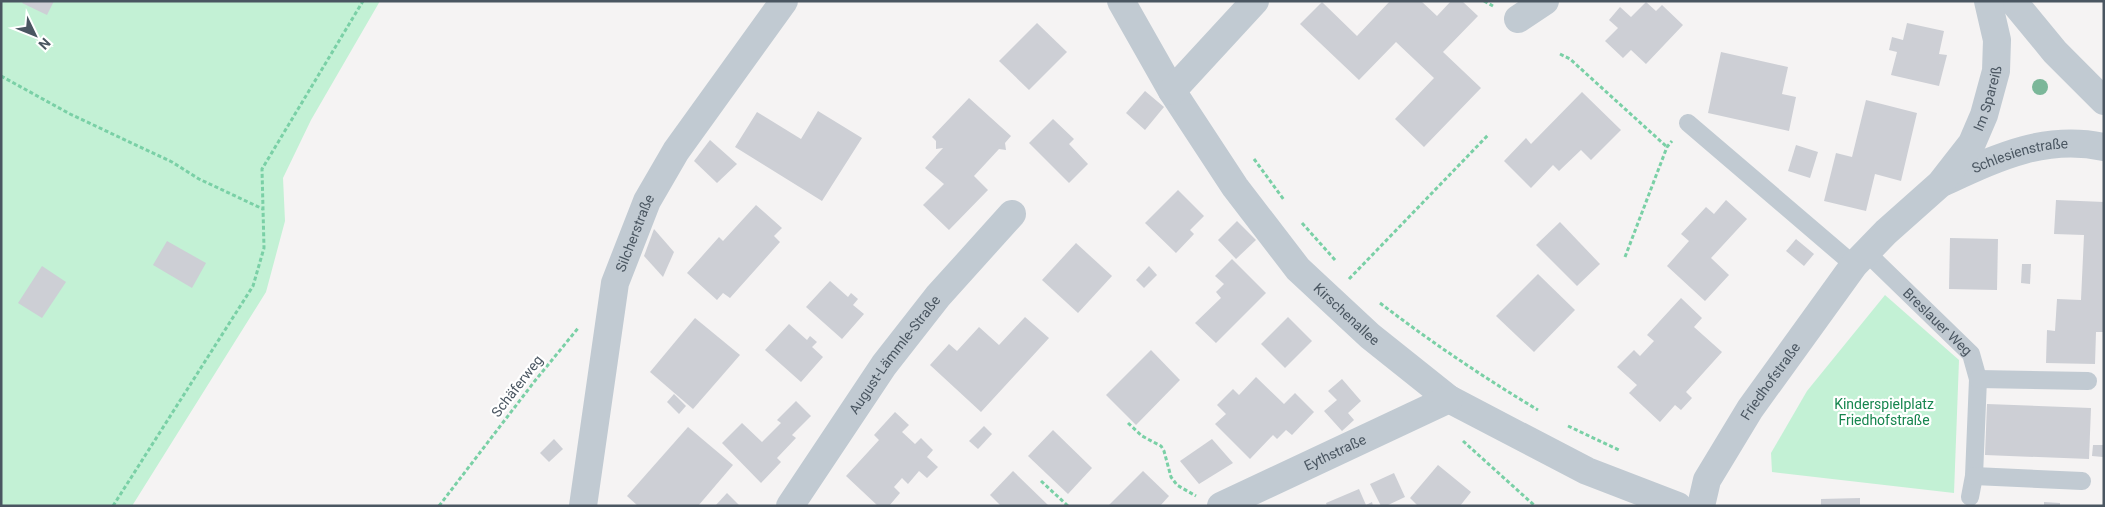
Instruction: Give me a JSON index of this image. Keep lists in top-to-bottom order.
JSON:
{
  "streets": {
    "street": [
      "Im Spareiß",
      "Schlesienstraße",
      "Silcherstraße",
      "Kirschenallee",
      "August-Lämmle-Straße",
      "Friedhofstraße",
      "Eythstraße"
    ],
    "lane": ["Breslauer Weg"],
    "path": ["Schäferweg"]
  },
  "crossings": [
    ["Im Spareiß", "Schlesienstraße"],
    ["Im Spareiß", "Friedhofstraße"],
    ["Schlesienstraße", "Friedhofstraße"],
    ["Kirschenallee", "Eythstraße"],
    ["Breslauer Weg", "Friedhofstraße"]
  ],
  "parks": ["Kinderspielplatz Friedhofstraße"],
  "north": "bottom right"
}
